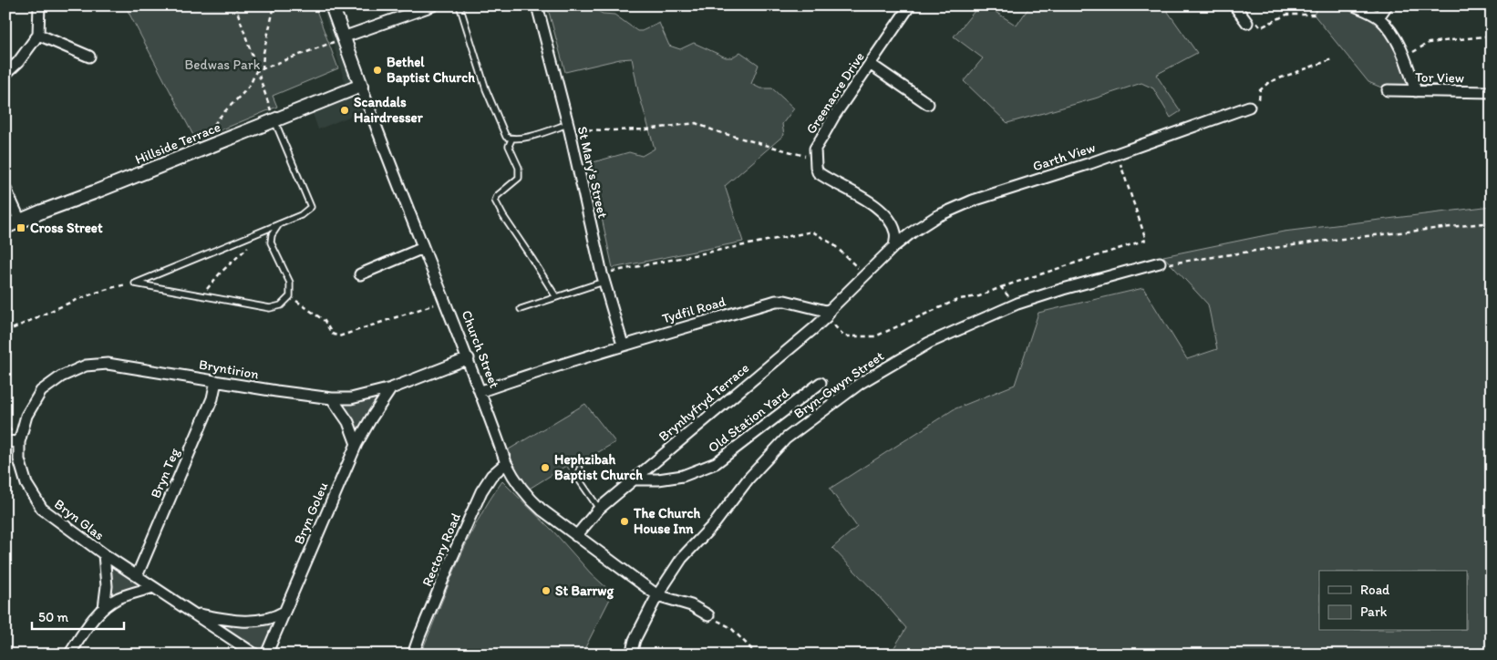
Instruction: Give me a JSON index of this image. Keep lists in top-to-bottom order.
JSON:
{
  "streets": {
    "street": [
      "Tor View",
      "Greenacre Drive",
      "Hillside Terrace",
      "Garth View",
      "St Mary's Street",
      "Tydfil Road",
      "Church Street",
      "Bryntirion",
      "Bryn-Gwyn Street",
      "Brynhyfryd Terrace",
      "Old Station Yard",
      "Bryn Teg",
      "Bryn Goleu",
      "Bryn Glas",
      "Rectory Road"
    ]
  },
  "crossings": [
    ["Hillside Terrace", "Church Street"],
    ["St Mary's Street", "Tydfil Road"],
    ["Tydfil Road", "Church Street"],
    ["Tydfil Road", "Brynhyfryd Terrace"],
    ["Church Street", "Bryntirion"],
    ["Church Street", "Bryn-Gwyn Street"],
    ["Church Street", "Brynhyfryd Terrace"],
    ["Church Street", "Rectory Road"],
    ["Bryntirion", "Bryn Teg"],
    ["Bryntirion", "Bryn Goleu"],
    ["Bryntirion", "Bryn Glas"],
    ["Brynhyfryd Terrace", "Old Station Yard"],
    ["Bryn Teg", "Bryn Glas"],
    ["Bryn Goleu", "Bryn Glas"]
  ],
  "parks": ["Bedwas Park"],
  "places": {
    "other": [
      "Bethel Baptist Church",
      "Scandals Hairdresser",
      "Hephzibah Baptist Church",
      "The Church House Inn",
      "St Barrwg"
    ],
    "transit": ["Cross Street"]
  },
  "legend": ["Road", "Park"],
  "scale_bar": "50 m"
}
